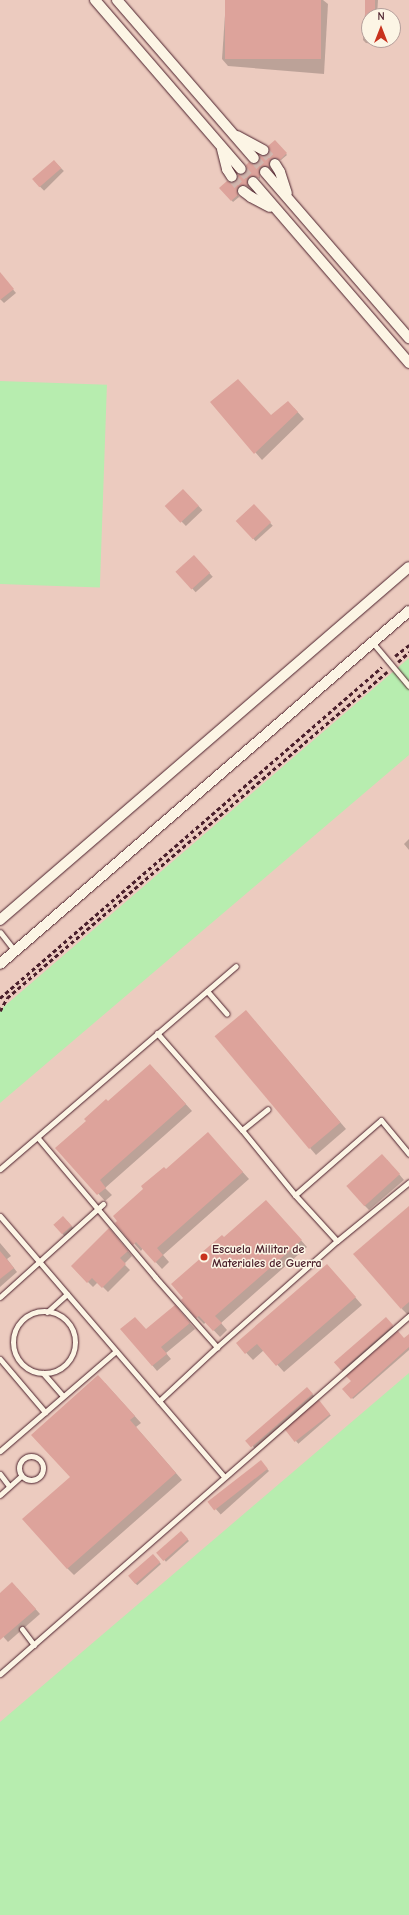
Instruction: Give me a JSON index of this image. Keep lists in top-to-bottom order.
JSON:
{
  "places": ["Escuela Militar de Materiales de Guerra"],
  "north": "top"
}
